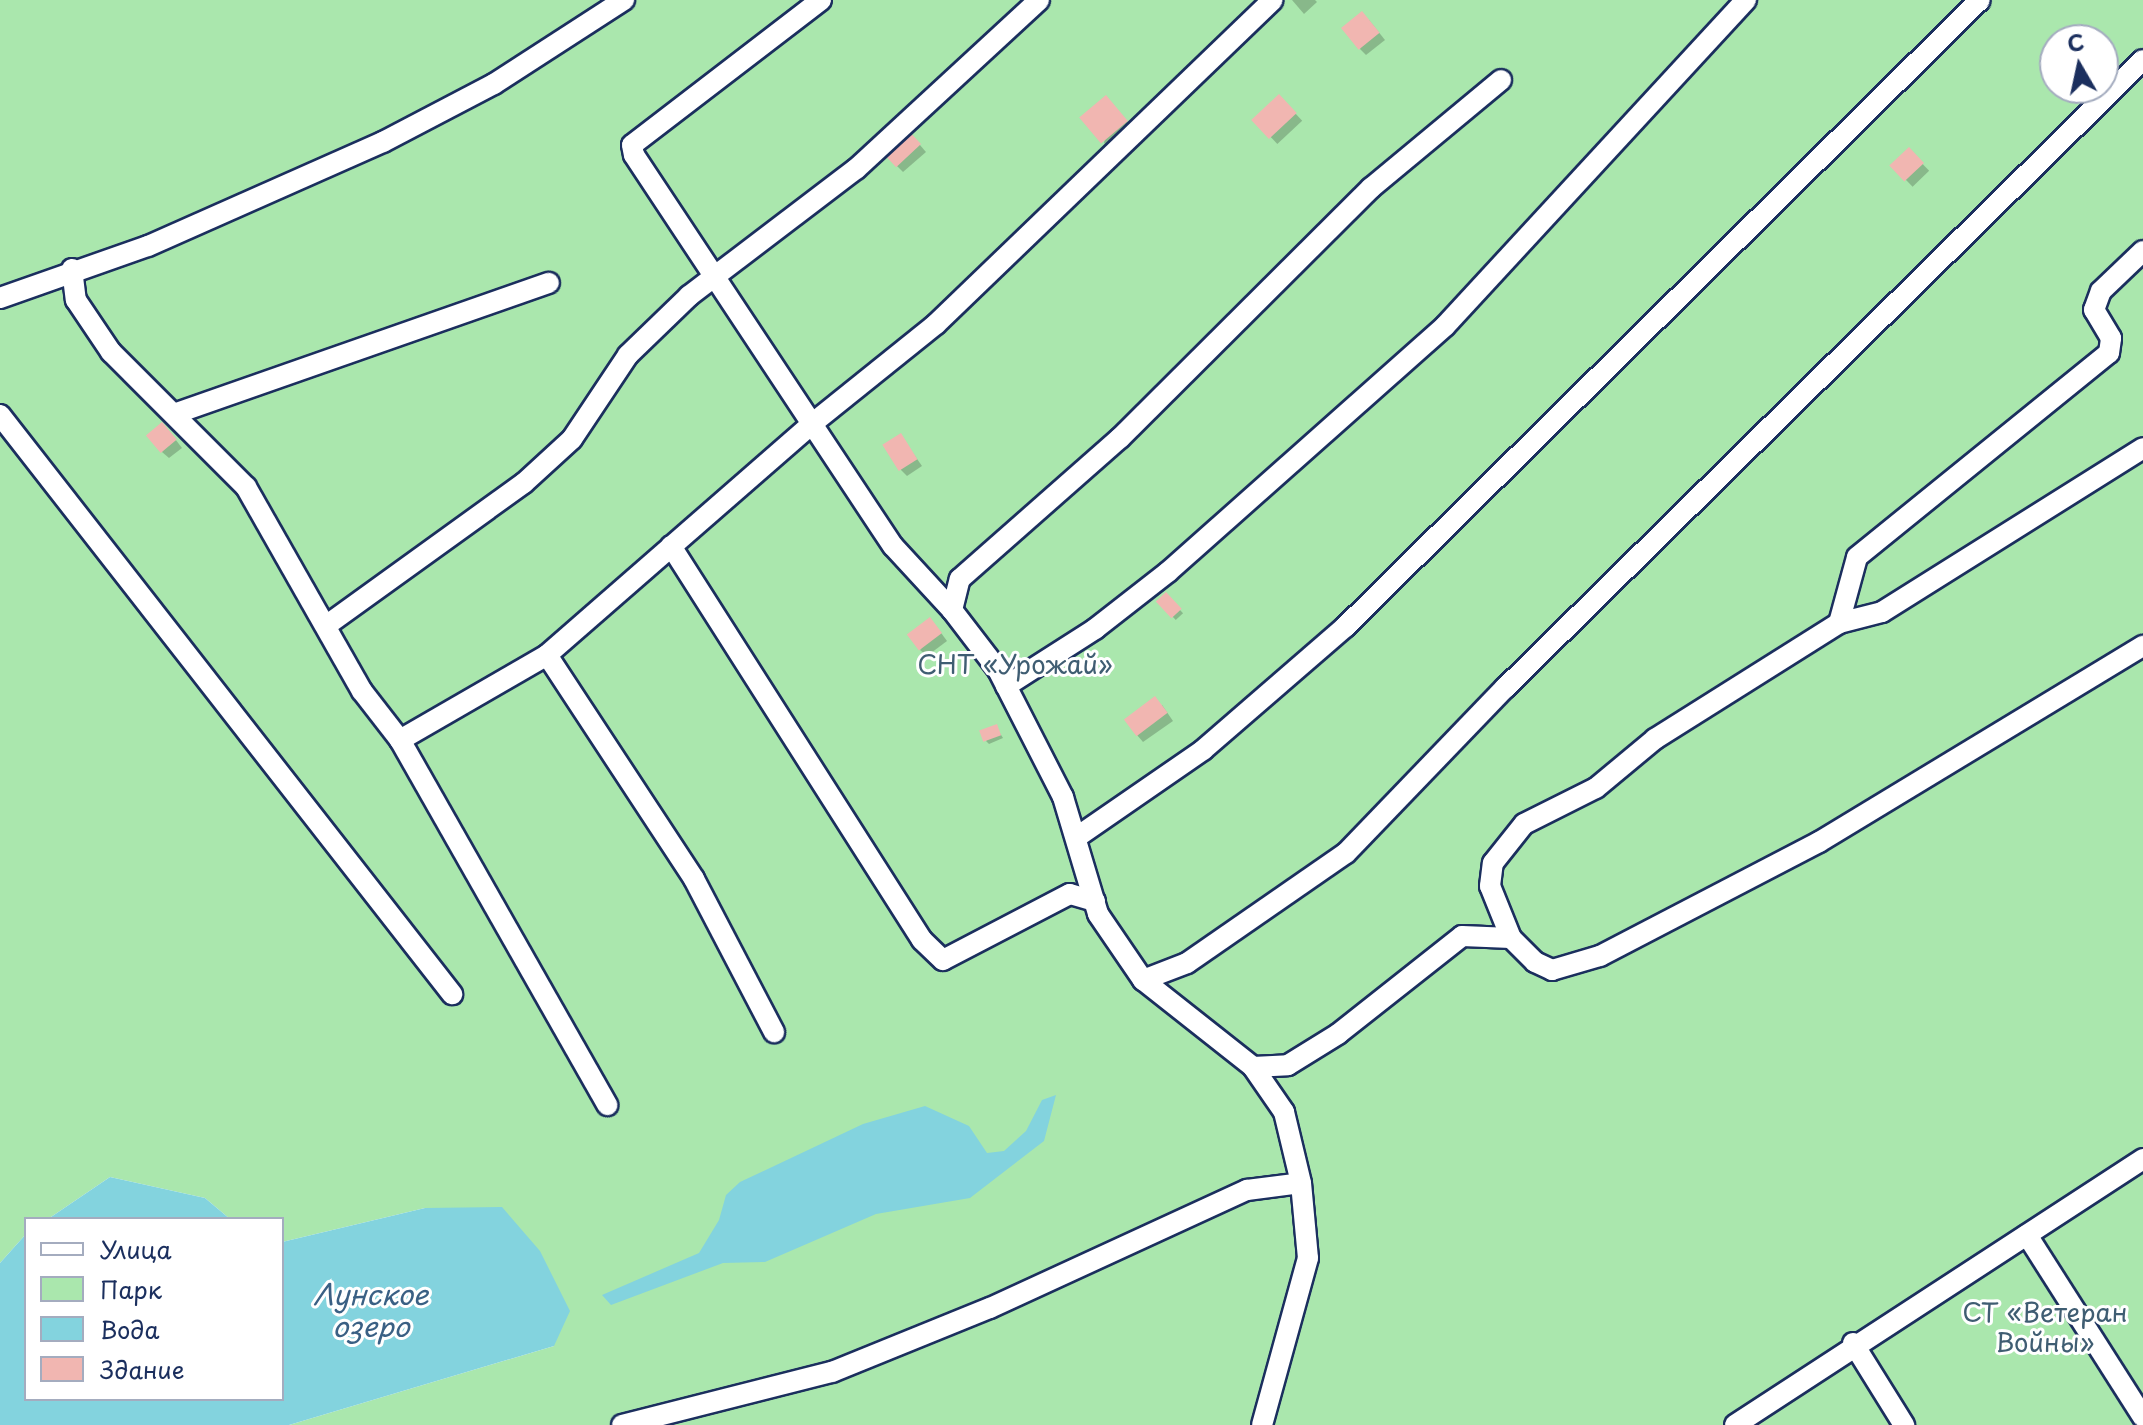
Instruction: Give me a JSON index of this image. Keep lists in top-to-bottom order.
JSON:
{
  "water": ["Лунское озеро"],
  "parks": ["СНТ «Урожай»", "СТ «Ветеран Войны»"],
  "legend": [
    "Улица",
    "Парк",
    "Вода",
    "Здание"
  ],
  "north": "top"
}
